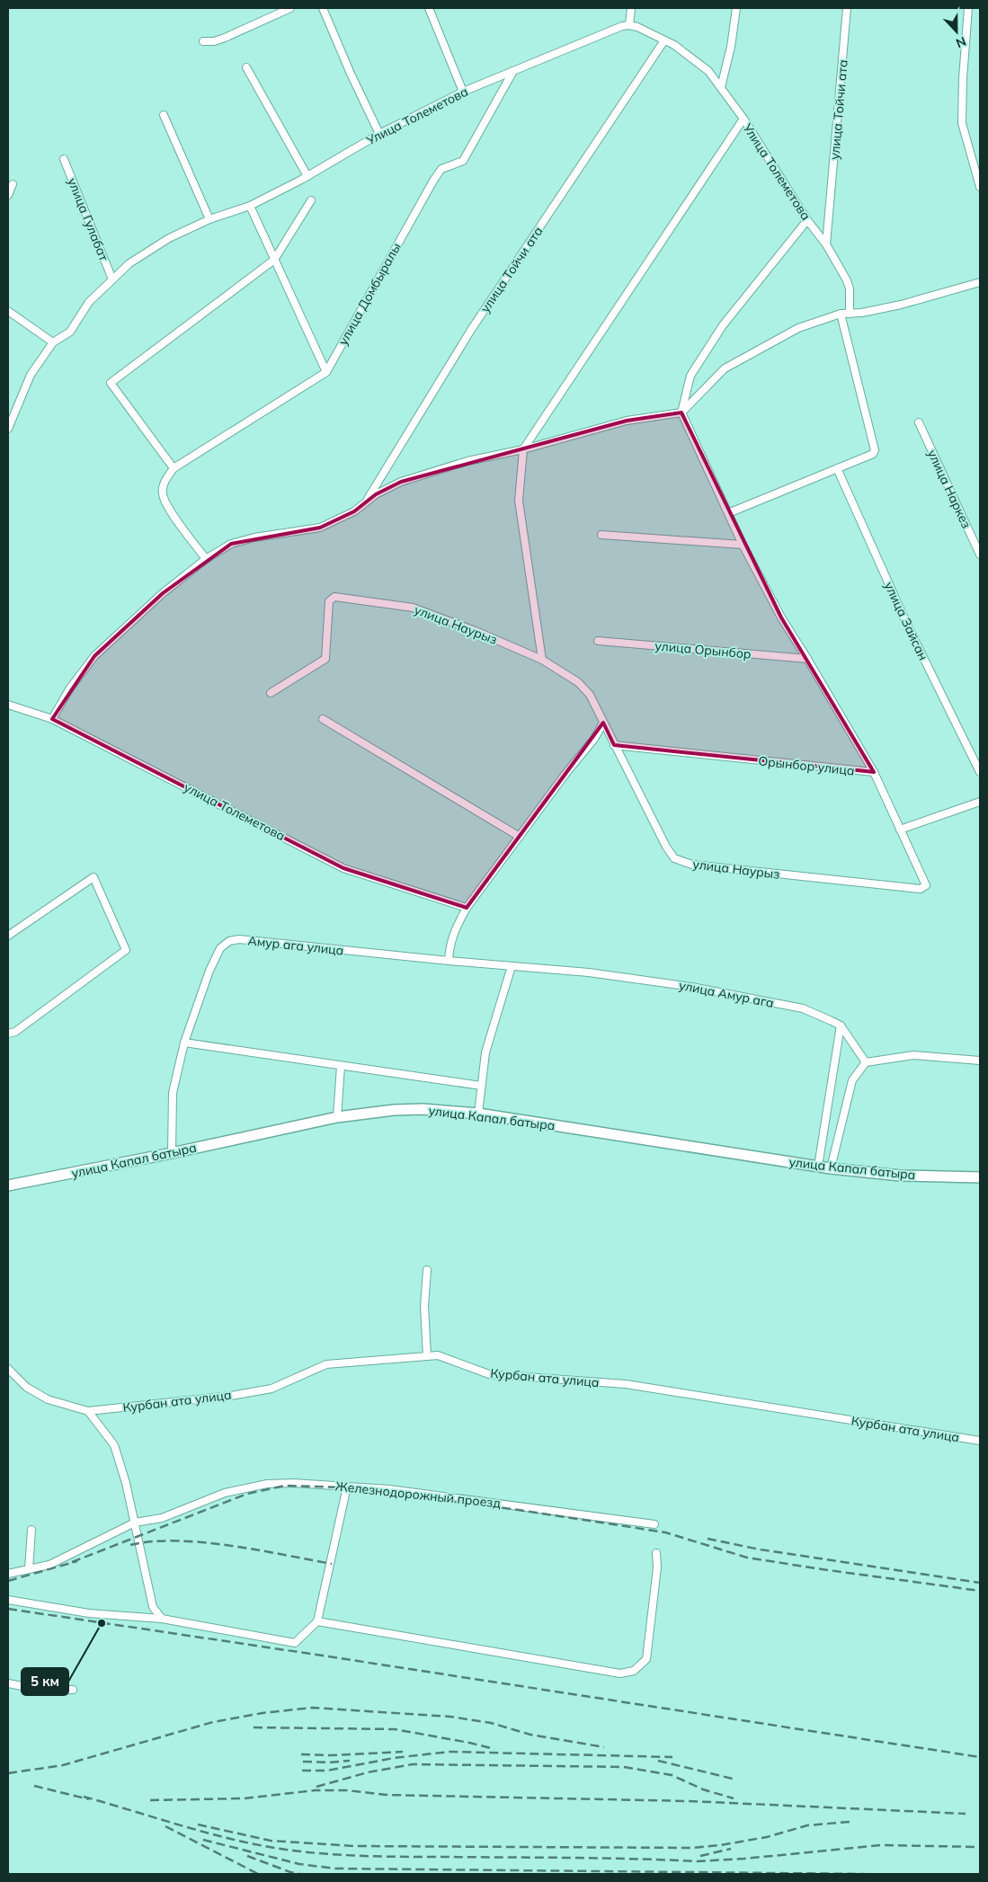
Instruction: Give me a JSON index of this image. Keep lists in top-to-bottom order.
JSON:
{
  "streets": {
    "main road": ["улица Капал батыра"],
    "street": [
      "улица Тойчи ата",
      "Улица Толеметова",
      "улица Гулабат",
      "улица Домбыралы",
      "улица Наркез",
      "улица Зайсан",
      "улица Наурыз",
      "улица Орынбор",
      "Орынбор улица",
      "улица Толеметова",
      "Амур ага улица",
      "улица Амур ага",
      "Курбан ата улица",
      "Железнодорожный проезд"
    ]
  },
  "crossings": [
    ["улица Тойчи ата", "Улица Толеметова"],
    ["Улица Толеметова", "улица Гулабат"],
    ["Улица Толеметова", "улица Домбыралы"],
    ["улица Наурыз", "Орынбор улица"],
    ["Амур ага улица", "улица Амур ага"],
    ["Амур ага улица", "улица Капал батыра"]
  ],
  "places": ["5 км"],
  "north": "bottom"
}
